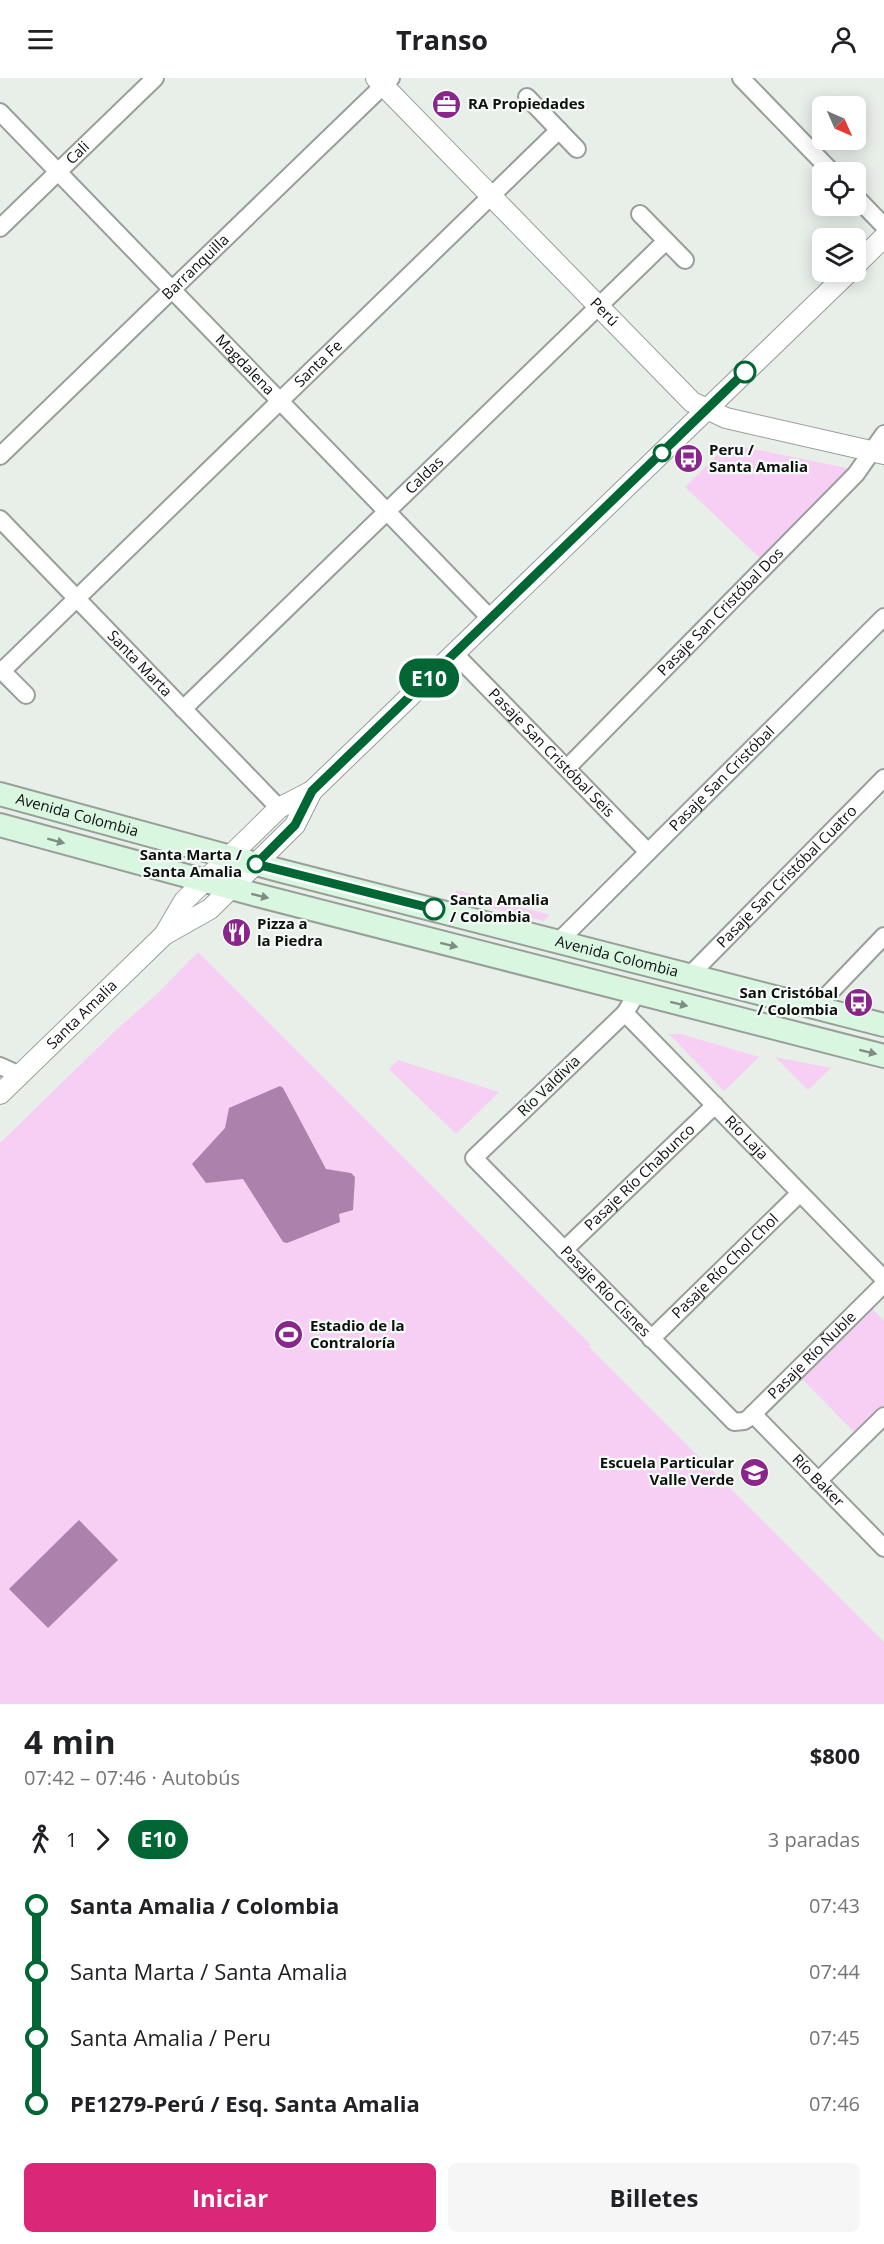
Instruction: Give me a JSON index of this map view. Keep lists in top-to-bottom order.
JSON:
{
  "streets": {
    "main road": ["Avenida Colombia"],
    "street": [
      "Cali",
      "Barranquilla",
      "Perú",
      "Santa Fe",
      "Magdalena",
      "Caldas",
      "Pasaje San Cristóbal Dos",
      "Santa Marta",
      "Pasaje San Cristóbal Seis",
      "Pasaje San Cristóbal",
      "Pasaje San Cristóbal Cuatro",
      "Santa Amalia",
      "Río Valdivia",
      "Río Laja",
      "Pasaje Río Chabunco",
      "Pasaje Río Chol Chol",
      "Pasaje Río Cisnes",
      "Pasaje Río Ñuble",
      "Río Baker"
    ]
  },
  "crossings": [
    ["Cali", "Magdalena"],
    ["Barranquilla", "Perú"],
    ["Barranquilla", "Magdalena"],
    ["Perú", "Santa Fe"],
    ["Perú", "Caldas"],
    ["Perú", "Pasaje San Cristóbal Dos"],
    ["Perú", "Santa Amalia"],
    ["Santa Fe", "Magdalena"],
    ["Santa Fe", "Santa Marta"],
    ["Magdalena", "Caldas"],
    ["Magdalena", "Santa Amalia"],
    ["Caldas", "Santa Marta"],
    ["Pasaje San Cristóbal Dos", "Pasaje San Cristóbal Seis"],
    ["Santa Marta", "Santa Amalia"],
    ["Pasaje San Cristóbal Seis", "Pasaje San Cristóbal"],
    ["Pasaje San Cristóbal Seis", "Santa Amalia"],
    ["Pasaje San Cristóbal", "Avenida Colombia"],
    ["Avenida Colombia", "Pasaje San Cristóbal Cuatro"],
    ["Avenida Colombia", "Santa Amalia"],
    ["Río Valdivia", "Río Laja"],
    ["Río Valdivia", "Pasaje Río Cisnes"],
    ["Río Laja", "Pasaje Río Chabunco"],
    ["Río Laja", "Pasaje Río Chol Chol"],
    ["Río Laja", "Pasaje Río Ñuble"],
    ["Pasaje Río Chabunco", "Pasaje Río Cisnes"],
    ["Pasaje Río Chol Chol", "Pasaje Río Cisnes"],
    ["Pasaje Río Cisnes", "Pasaje Río Ñuble"],
    ["Pasaje Río Cisnes", "Río Baker"],
    ["Pasaje Río Ñuble", "Río Baker"]
  ],
  "places": {
    "office": ["RA Propiedades"],
    "bus stop": ["Peru / Santa Amalia", "San Cristóbal / Colombia"],
    "other": ["Santa Marta / Santa Amalia", "Santa Amalia / Colombia"],
    "restaurant": ["Pizza a la Piedra"],
    "sports": ["Estadio de la Contraloría"],
    "school or university": ["Escuela Particular Valle Verde"]
  },
  "lines": ["bus line E10"],
  "north": "bottom right",
  "page": {
    "header": "Transo",
    "on_map": "E10",
    "heading": ["4 min", "07:42 – 07:46 · Autobús", "$800"],
    "legs": ["1", "E10", "3 paradas"],
    "list": [
      {
        "name": "Santa Amalia / Colombia",
        "value": "07:43"
      },
      {
        "name": "Santa Marta / Santa Amalia",
        "value": "07:44"
      },
      {
        "name": "Santa Amalia / Peru",
        "value": "07:45"
      },
      {
        "name": "PE1279-Perú / Esq. Santa Amalia",
        "value": "07:46"
      }
    ],
    "buttons": ["Iniciar", "Billetes"]
  }
}
